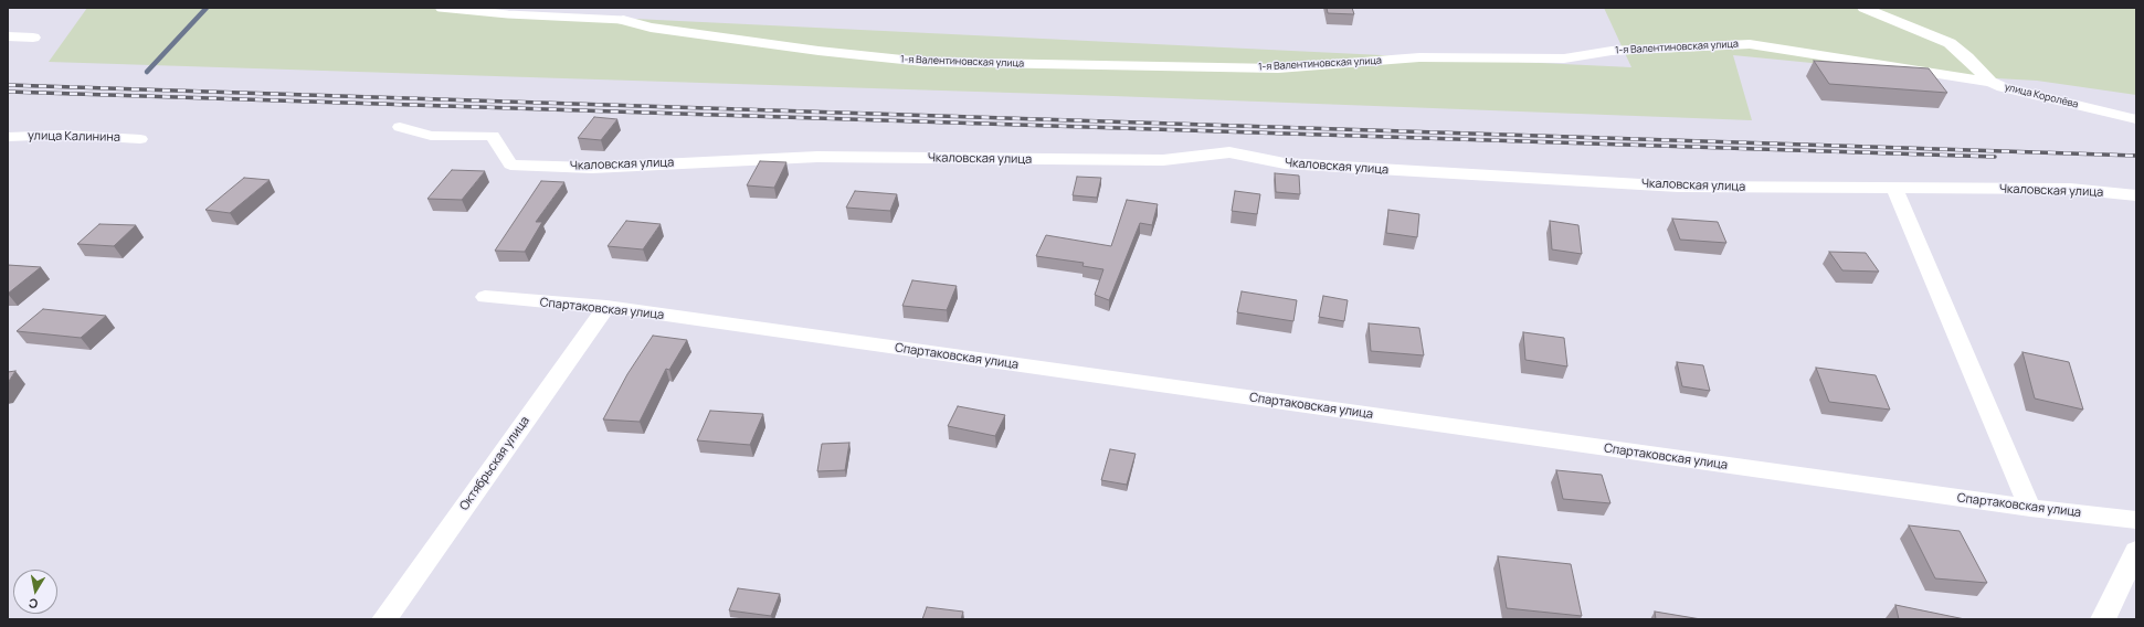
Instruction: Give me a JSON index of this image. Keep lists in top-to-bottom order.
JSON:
{
  "streets": {
    "street": [
      "1-я Валентиновская улица",
      "улица Королёва",
      "улица Калинина",
      "Чкаловская улица",
      "Спартаковская улица",
      "Октябрьская улица"
    ]
  },
  "crossings": [
    ["1-я Валентиновская улица", "улица Королёва"],
    ["Спартаковская улица", "Октябрьская улица"]
  ],
  "north": "bottom"
}
